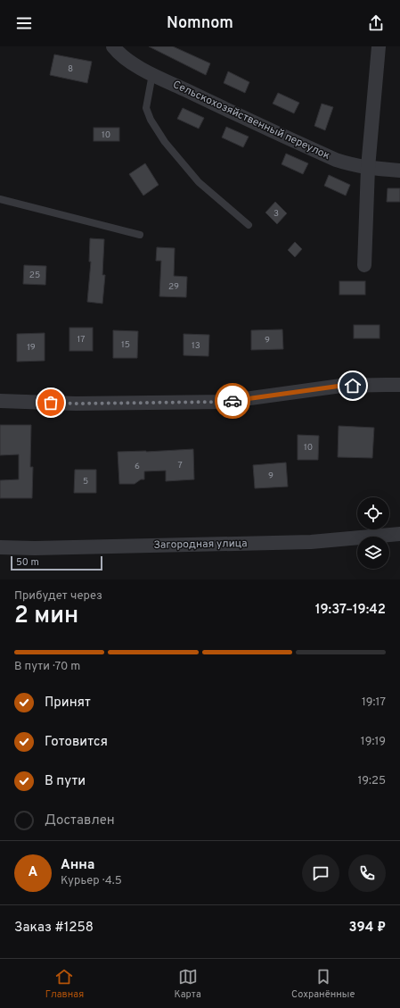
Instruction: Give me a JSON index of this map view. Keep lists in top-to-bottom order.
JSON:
{
  "streets": {
    "street": ["Сельскохозяйственный переулок", "Загородная улица"]
  },
  "house_numbers": [
    "8",
    "10",
    "3",
    "25",
    "29",
    "17",
    "9",
    "15",
    "13",
    "19",
    "10",
    "7",
    "6",
    "9",
    "5"
  ],
  "scale_bar": "50 m",
  "page": {
    "header": "Nomnom",
    "scale": "50 m",
    "heading": ["2 мин", "Прибудет через", "19:37–19:42"],
    "panel": [
      "Анна",
      "Курьер · 4.5",
      "Заказ #1258",
      "394 ₽"
    ],
    "bar": "В пути · 70 m",
    "list": [
      ["Принят", "19:17"],
      ["Готовится", "19:19"],
      ["В пути", "19:25"],
      "Доставлен"
    ],
    "round": "А",
    "tabs": ["Главная", "Карта", "Сохранённые"]
  }
}
